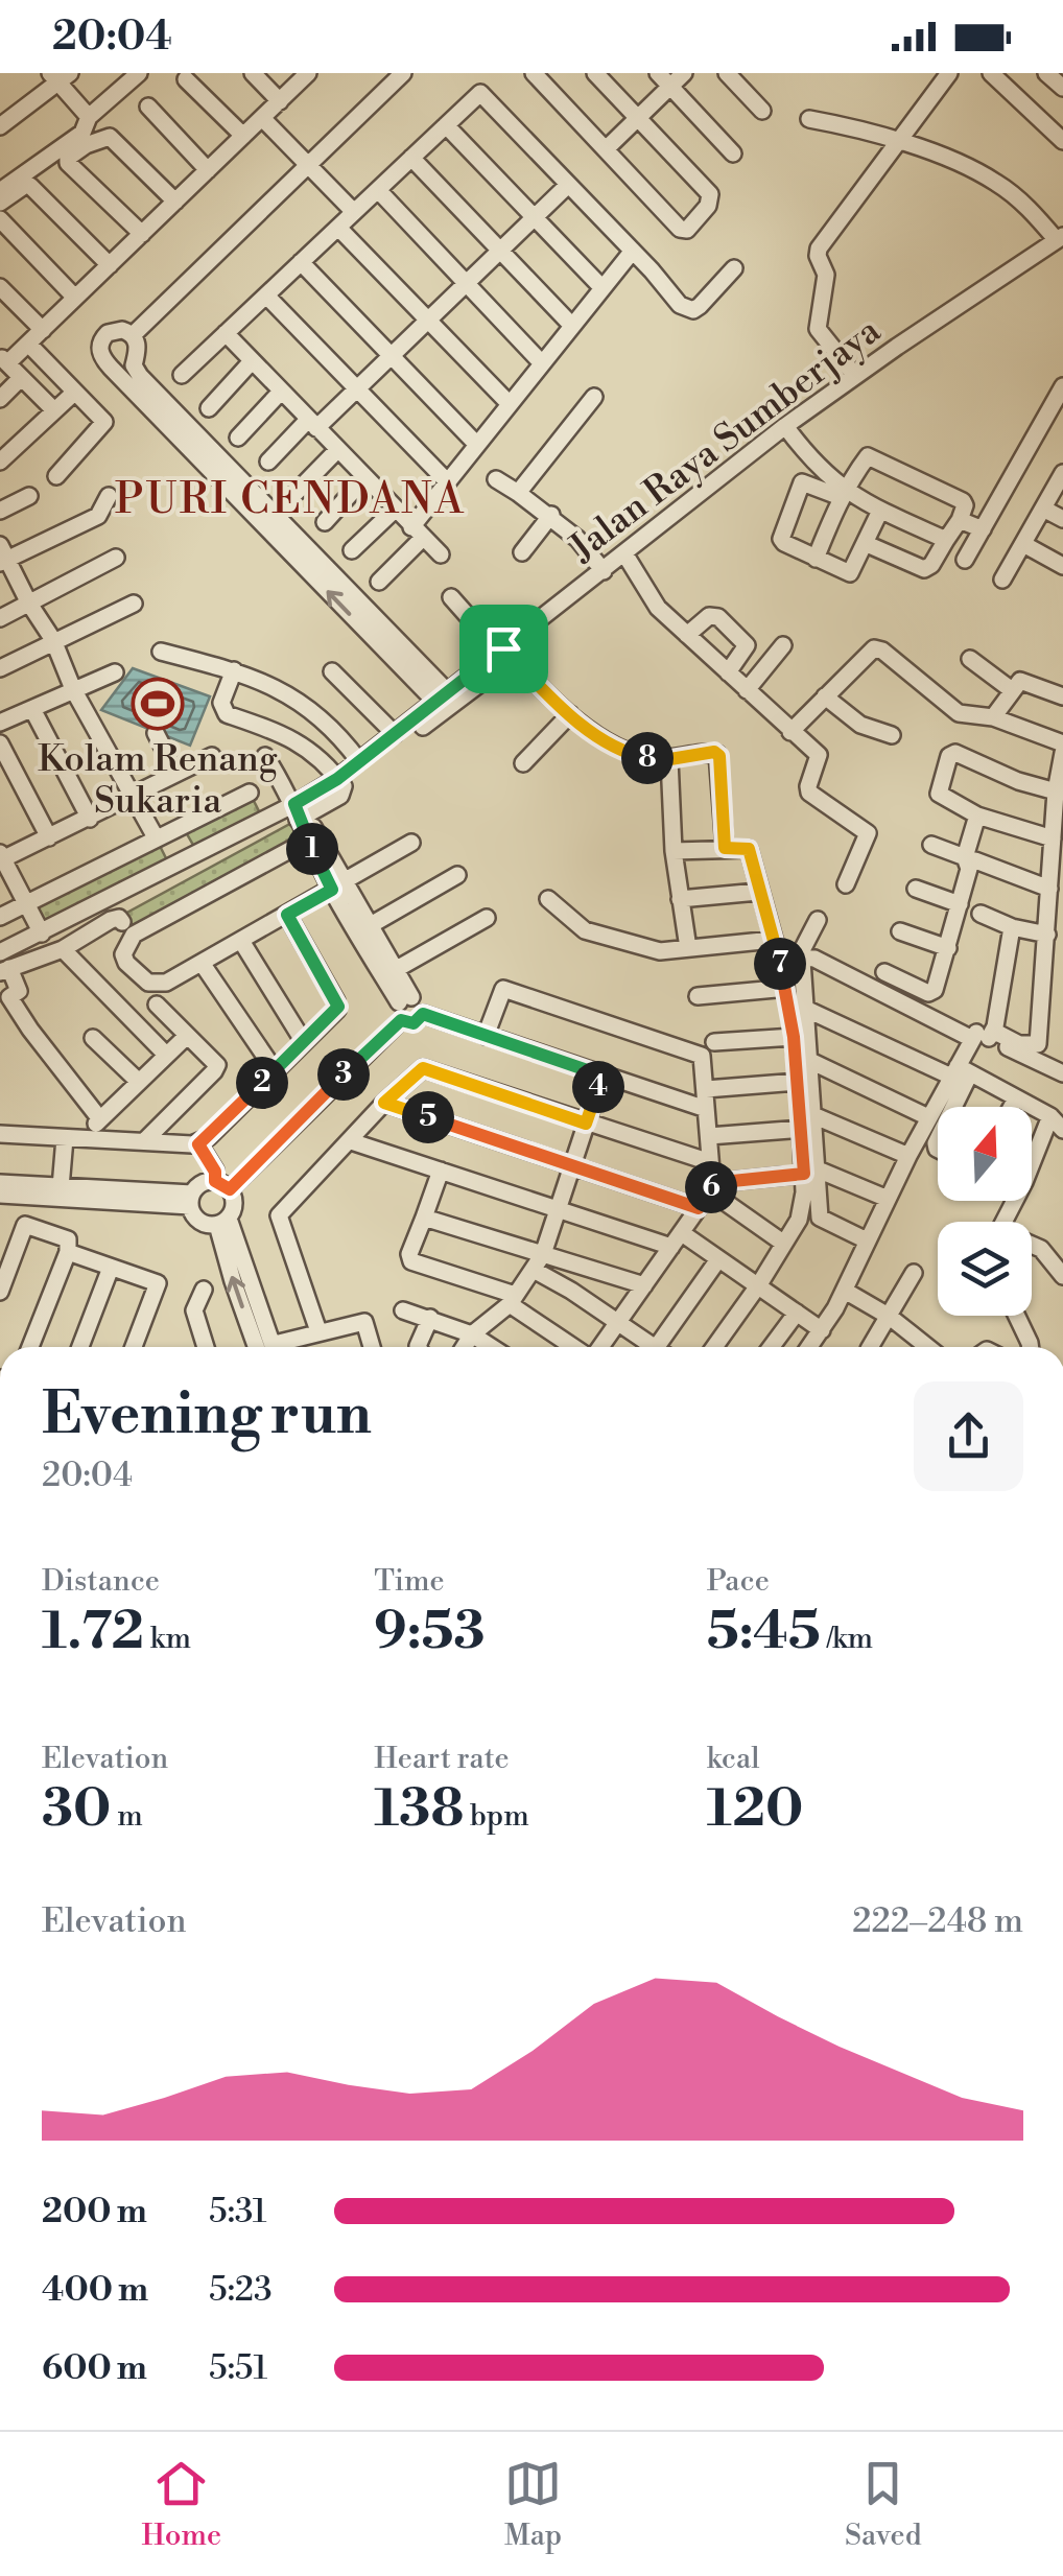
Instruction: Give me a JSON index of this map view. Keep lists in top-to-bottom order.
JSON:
{
  "streets": {
    "street": ["Jalan Raya Sumberjaya"]
  },
  "districts": ["PURI CENDANA"],
  "places": {
    "sports": ["Kolam Renang Sukaria"]
  },
  "north": "top",
  "page": {
    "status": "20:04",
    "pins": [
      "8",
      "1",
      "7",
      "3",
      "2",
      "4",
      "5",
      "6"
    ],
    "heading": ["Evening run", "20:04"],
    "stats": [
      ["Distance", "1.72 km"],
      ["Time", "9:53"],
      ["Pace", "5:45 /km"],
      ["Elevation", "30 m"],
      ["Heart rate", "138 bpm"],
      ["kcal", "120"]
    ],
    "chart": ["Elevation", "222–248 m"],
    "list": [
      {
        "name": "200 m",
        "note": "5:31"
      },
      {
        "name": "400 m",
        "note": "5:23"
      },
      {
        "name": "600 m",
        "note": "5:51"
      }
    ],
    "tabs": ["Home", "Map", "Saved"]
  }
}
